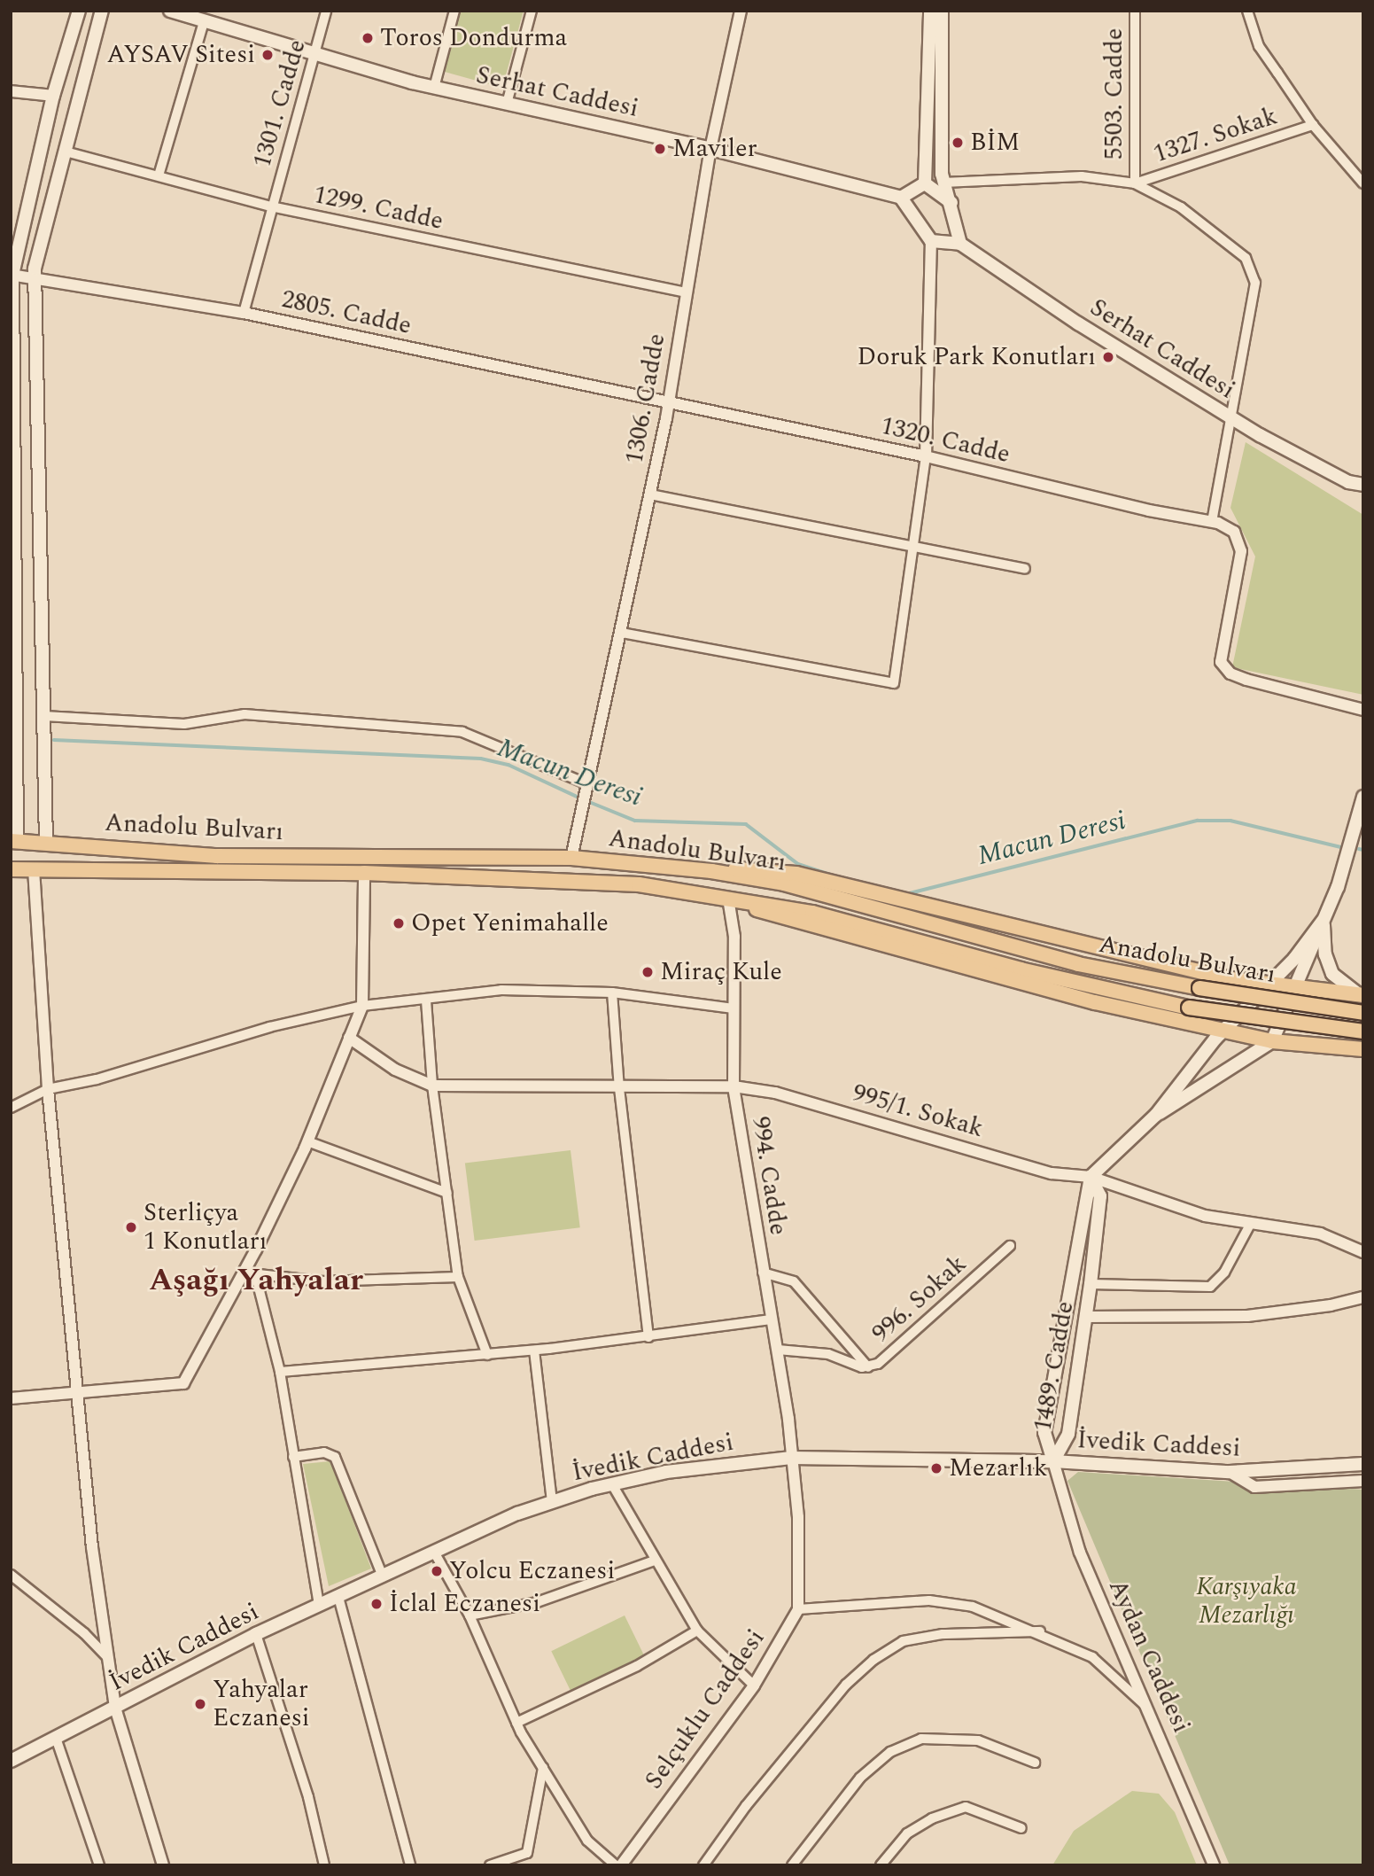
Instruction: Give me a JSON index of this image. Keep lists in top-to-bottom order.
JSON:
{
  "streets": {
    "main road": [
      "Serhat Caddesi",
      "Anadolu Bulvarı",
      "1489. Cadde",
      "İvedik Caddesi"
    ],
    "street": [
      "5503. Cadde",
      "1301. Cadde",
      "1327. Sokak",
      "1299. Cadde",
      "2805. Cadde",
      "1306. Cadde",
      "1320. Cadde",
      "995/1. Sokak",
      "994. Cadde",
      "996. Sokak",
      "Aydan Caddesi",
      "Selçuklu Caddesi"
    ]
  },
  "crossings": [
    ["Serhat Caddesi", "5503. Cadde"],
    ["Serhat Caddesi", "1301. Cadde"],
    ["Serhat Caddesi", "1306. Cadde"],
    ["5503. Cadde", "1327. Sokak"],
    ["5503. Cadde", "1320. Cadde"],
    ["1301. Cadde", "1299. Cadde"],
    ["1301. Cadde", "2805. Cadde"],
    ["1299. Cadde", "1306. Cadde"],
    ["2805. Cadde", "1306. Cadde"],
    ["2805. Cadde", "1320. Cadde"],
    ["1306. Cadde", "1320. Cadde"],
    ["1306. Cadde", "Anadolu Bulvarı"],
    ["Anadolu Bulvarı", "994. Cadde"],
    ["995/1. Sokak", "994. Cadde"],
    ["995/1. Sokak", "1489. Cadde"],
    ["994. Cadde", "996. Sokak"],
    ["994. Cadde", "İvedik Caddesi"],
    ["994. Cadde", "Selçuklu Caddesi"],
    ["1489. Cadde", "İvedik Caddesi"],
    ["1489. Cadde", "Aydan Caddesi"],
    ["İvedik Caddesi", "Aydan Caddesi"],
    ["İvedik Caddesi", "Selçuklu Caddesi"]
  ],
  "districts": ["Aşağı Yahyalar"],
  "water": ["Macun Deresi"],
  "parks": ["Karşıyaka Mezarlığı"],
  "places": [
    "Toros Dondurma",
    "AYSAV Sitesi",
    "BİM",
    "Maviler",
    "Doruk Park Konutları",
    "Opet Yenimahalle",
    "Miraç Kule",
    "Sterliçya 1 Konutları",
    "Mezarlık",
    "Yolcu Eczanesi",
    "İclal Eczanesi",
    "Yahyalar Eczanesi"
  ]
}
